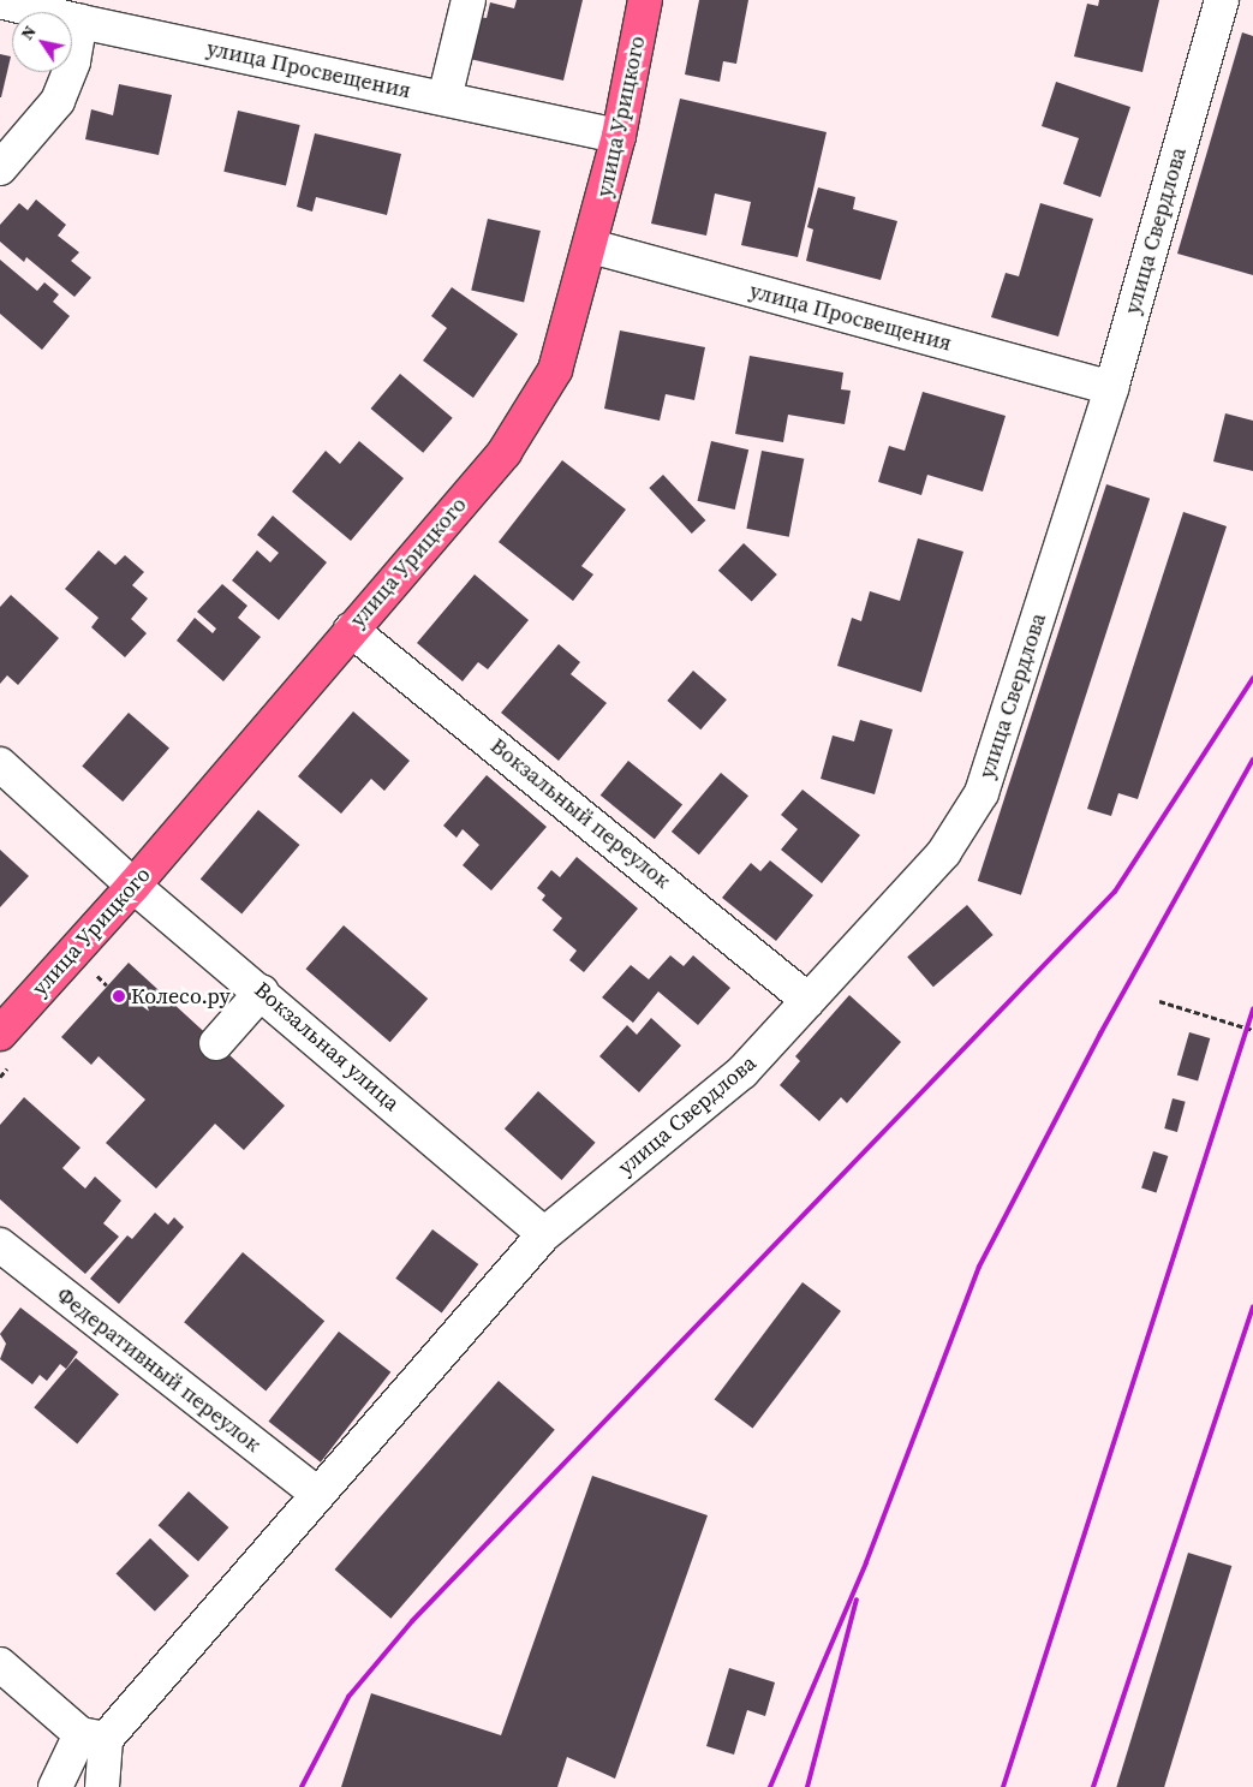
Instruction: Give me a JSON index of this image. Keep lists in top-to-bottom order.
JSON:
{
  "streets": {
    "main road": ["улица Урицкого"],
    "street": [
      "улица Просвещения",
      "улица Свердлова",
      "Вокзальный переулок",
      "Вокзальная улица",
      "Федеративный переулок"
    ]
  },
  "crossings": [
    ["улица Просвещения", "улица Урицкого"],
    ["улица Просвещения", "улица Свердлова"],
    ["улица Урицкого", "Вокзальный переулок"],
    ["улица Урицкого", "Вокзальная улица"],
    ["улица Свердлова", "Вокзальный переулок"],
    ["улица Свердлова", "Вокзальная улица"],
    ["улица Свердлова", "Федеративный переулок"]
  ],
  "places": ["Колесо.ру"],
  "north": "top left"
}
